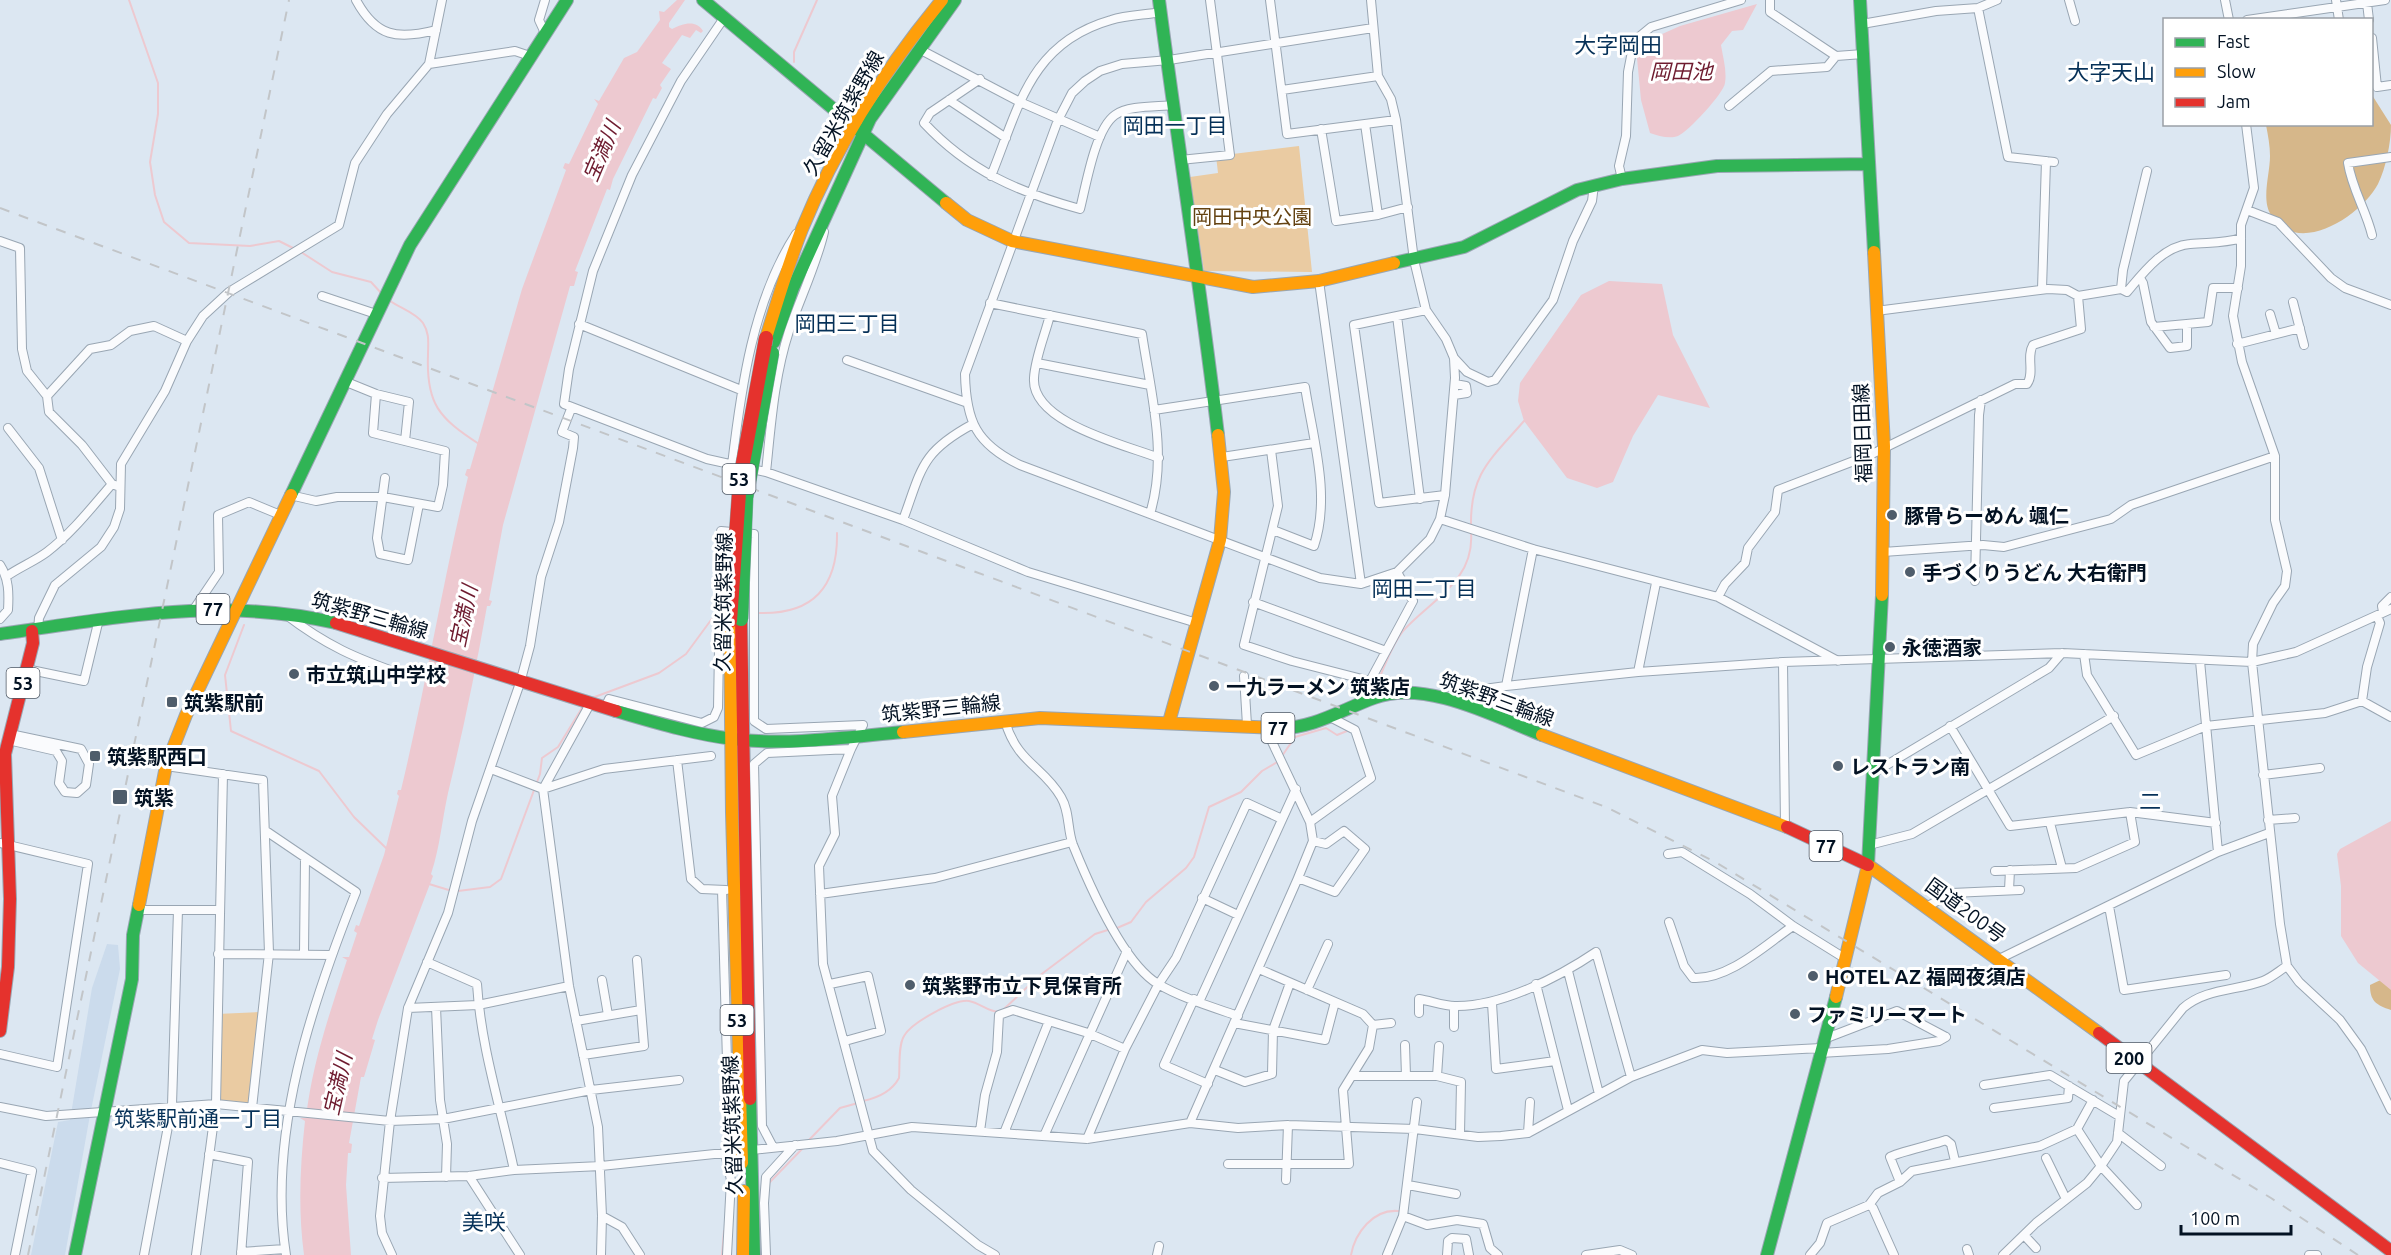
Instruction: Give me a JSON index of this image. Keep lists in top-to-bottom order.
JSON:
{
  "streets": {
    "main road": [
      "久留米筑紫野線",
      "福岡日田線",
      "53",
      "77",
      "筑紫野三輪線",
      "国道200号",
      "200"
    ]
  },
  "crossings": [
    ["久留米筑紫野線", "筑紫野三輪線"],
    ["福岡日田線", "筑紫野三輪線"],
    ["福岡日田線", "国道200号"],
    ["53", "筑紫野三輪線"],
    ["筑紫野三輪線", "国道200号"]
  ],
  "districts": [
    "大字岡田",
    "大字天山",
    "岡田一丁目",
    "岡田三丁目",
    "岡田二丁目",
    "二",
    "筑紫駅前通一丁目",
    "美咲"
  ],
  "water": ["岡田池", "宝満川"],
  "parks": ["岡田中央公園"],
  "places": {
    "other": [
      "豚骨らーめん 颯仁",
      "手づくりうどん 大右衛門",
      "永徳酒家",
      "市立筑山中学校",
      "一九ラーメン 筑紫店",
      "レストラン南",
      "HOTEL AZ 福岡夜須店",
      "筑紫野市立下見保育所",
      "ファミリーマート"
    ],
    "transit": ["筑紫駅前", "筑紫駅西口", "筑紫"]
  },
  "legend": ["Fast", "Slow", "Jam"],
  "scale_bar": "100 m"
}
